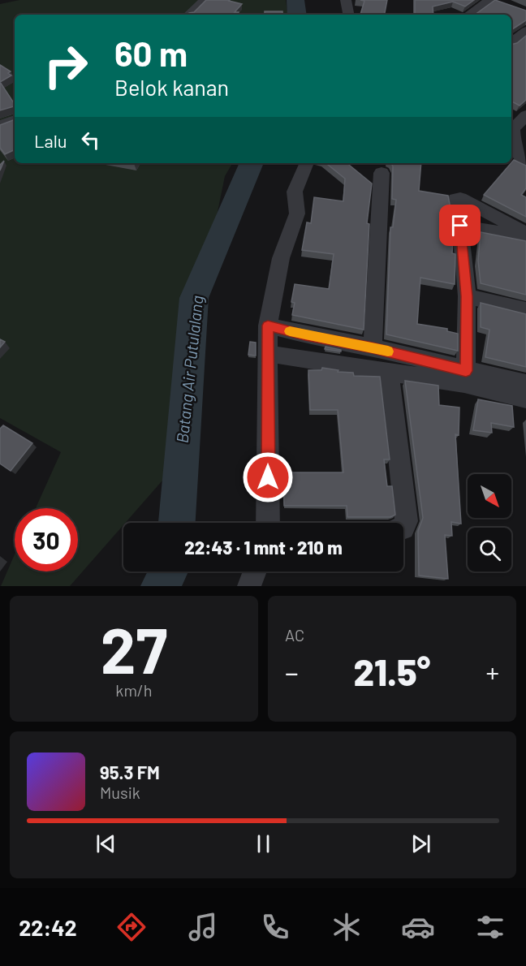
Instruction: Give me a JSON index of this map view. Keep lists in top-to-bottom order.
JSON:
{
  "water": ["Batang Air Putulalang"],
  "north": "bottom right",
  "page": {
    "turn": ["60 m", "Belok kanan"],
    "then": "Lalu",
    "limit": "30",
    "trip": "22:43 · 1 mnt · 210 m",
    "tile": [
      ["27", "km/h"],
      "AC"
    ],
    "heat": ["−", "21.5°", "+"],
    "song": ["95.3 FM", "Musik"],
    "tabs": "22:42"
  }
}
